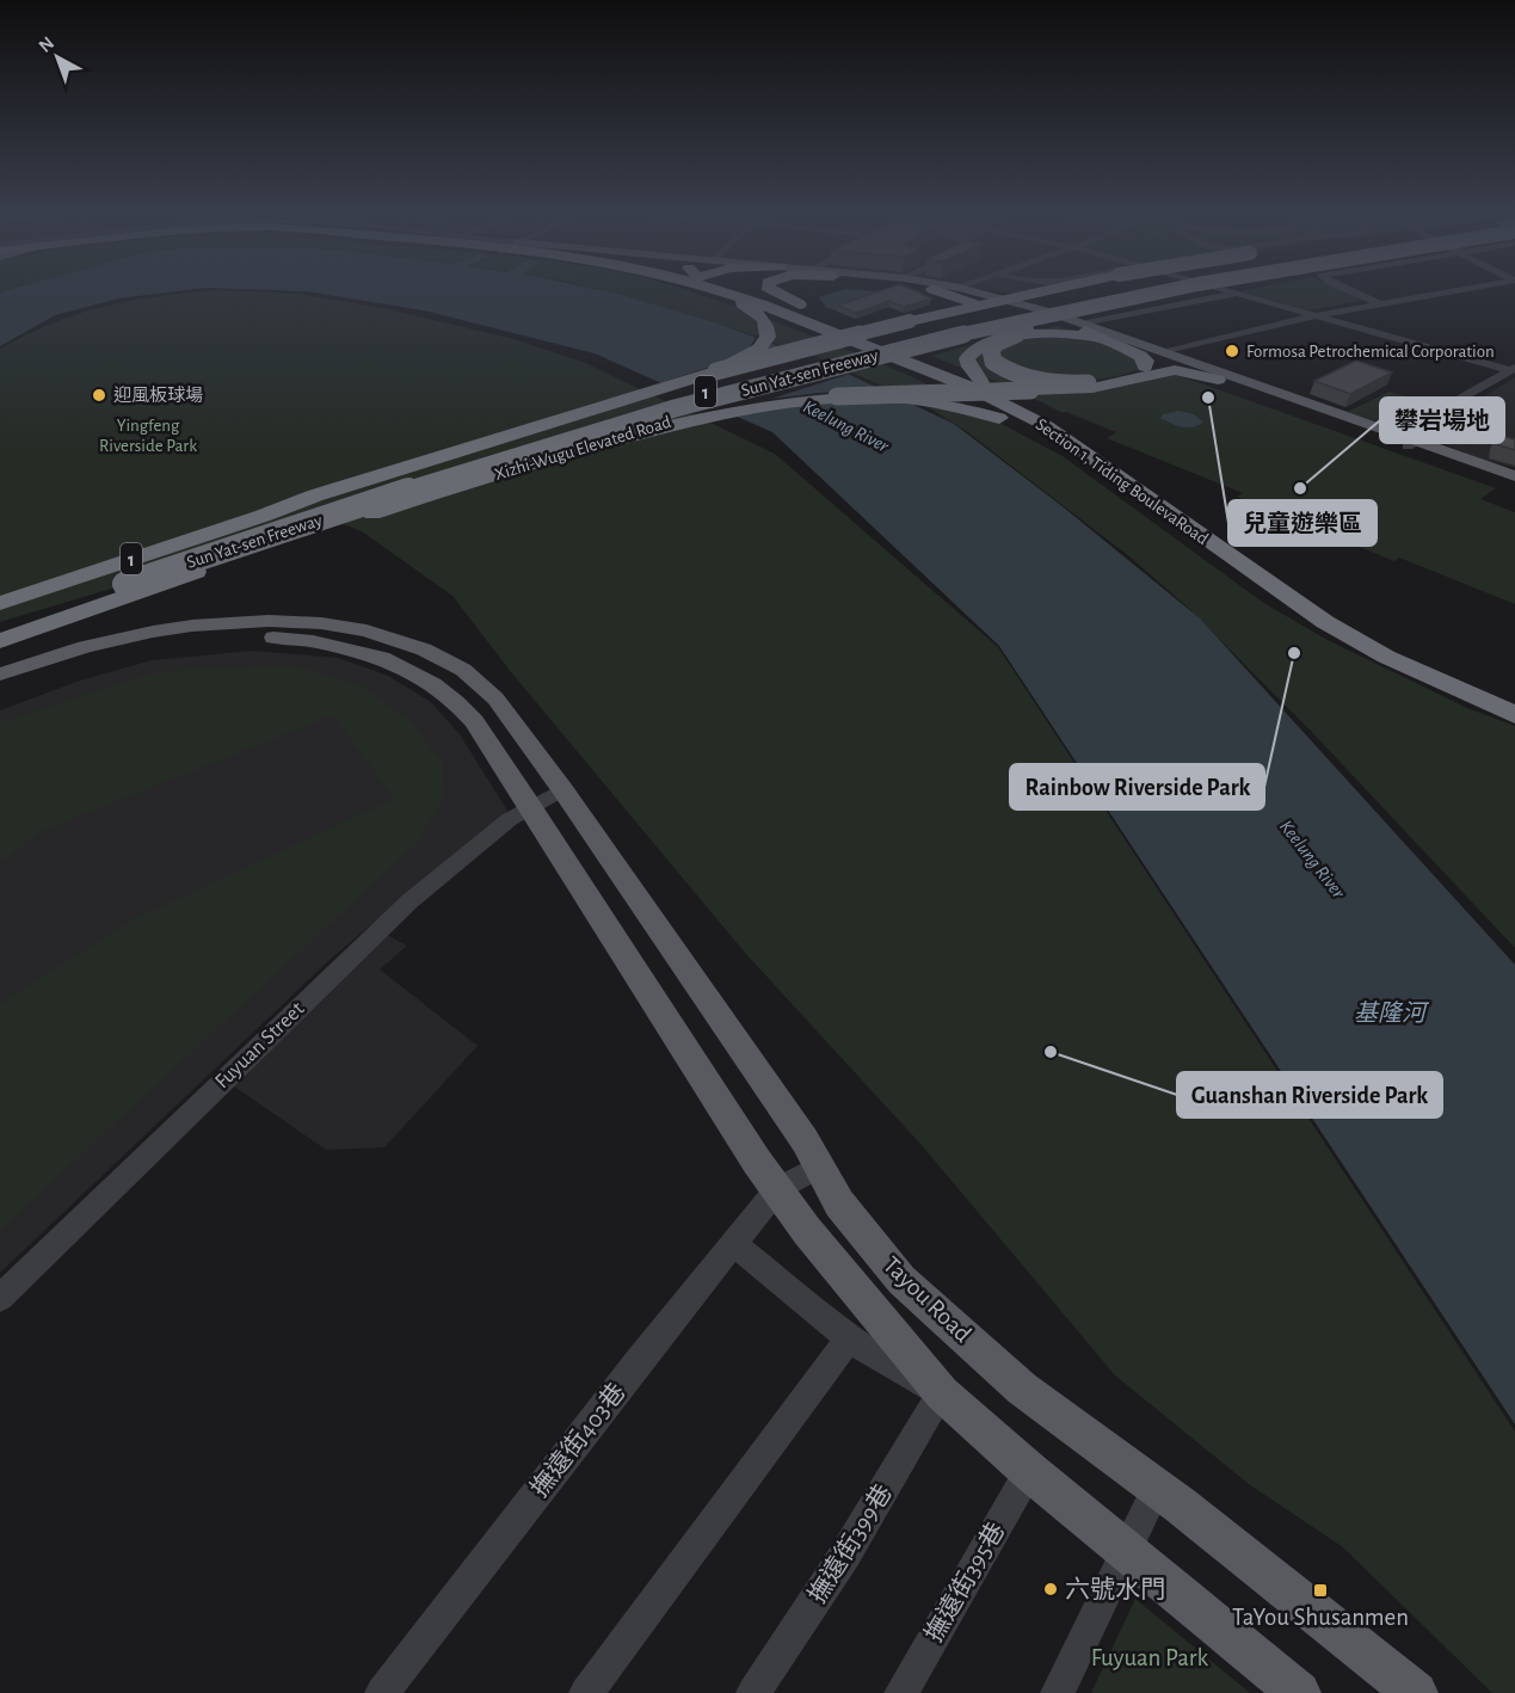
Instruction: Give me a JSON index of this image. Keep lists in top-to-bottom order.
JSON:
{
  "streets": {
    "highway": [
      "Sun Yat-sen Freeway",
      "1",
      "Xizhi-Wugu Elevated Road",
      "Section 1, Tiding BoulevaRoad"
    ],
    "main road": ["Tayou Road"],
    "street": [
      "Fuyuan Street",
      "撫遠街403巷",
      "撫遠街399巷",
      "撫遠街395巷"
    ]
  },
  "crossings": [
    ["Fuyuan Street", "Tayou Road"],
    ["Tayou Road", "撫遠街403巷"],
    ["Tayou Road", "撫遠街399巷"],
    ["Tayou Road", "撫遠街395巷"]
  ],
  "water": ["Keelung River", "基隆河"],
  "parks": ["Yingfeng Riverside Park", "Fuyuan Park"],
  "places": {
    "other": [
      "Formosa Petrochemical Corporation",
      "迎風板球場",
      "兒童遊樂區",
      "攀岩場地",
      "Rainbow Riverside Park",
      "Guanshan Riverside Park",
      "六號水門"
    ],
    "transit": ["TaYou Shusanmen"]
  },
  "north": "top left"
}
